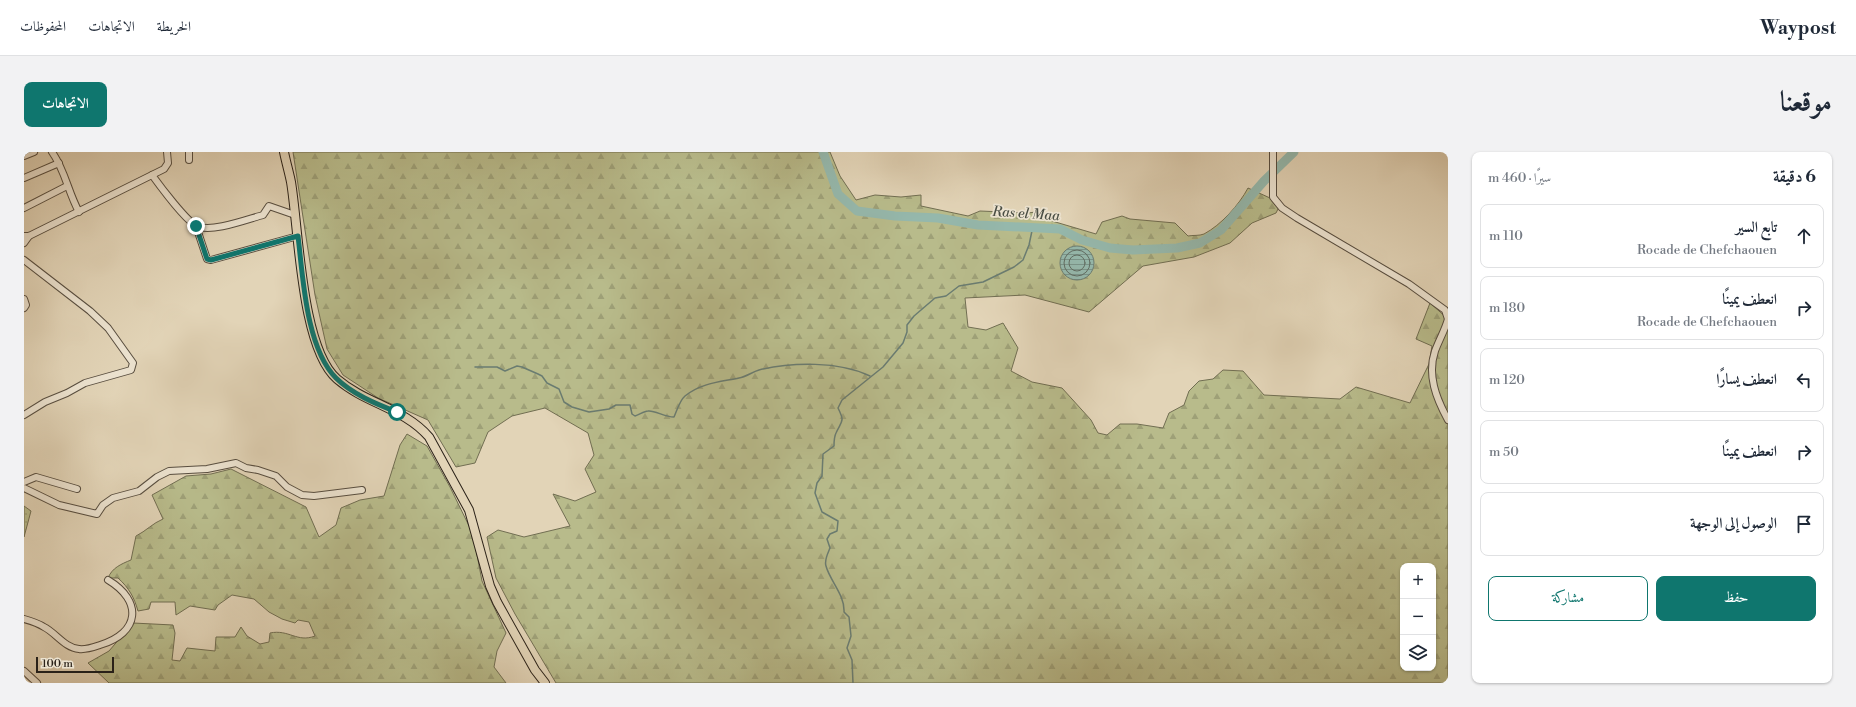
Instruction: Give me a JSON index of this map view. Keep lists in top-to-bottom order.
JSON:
{
  "water": ["Ras el Maa"],
  "scale_bar": "100 m",
  "page": {
    "header": "Waypost",
    "nav": ["الخريطة", "الاتجاهات", "المحفوظات"],
    "title": "موقعنا",
    "buttons": [
      "الاتجاهات",
      ["حفظ", "مشاركة"]
    ],
    "heading": ["6 دقيقة", "سيرًا · 460 m"],
    "list": [
      ["تابع السير", "Rocade de Chefchaouen", "110 m"],
      ["انعطف يمينًا", "Rocade de Chefchaouen", "180 m"],
      ["انعطف يسارًا", "120 m"],
      ["انعطف يمينًا", "50 m"],
      "الوصول إلى الوجهة"
    ],
    "map_buttons": ["+", "−"],
    "scale": "100 m"
  }
}
